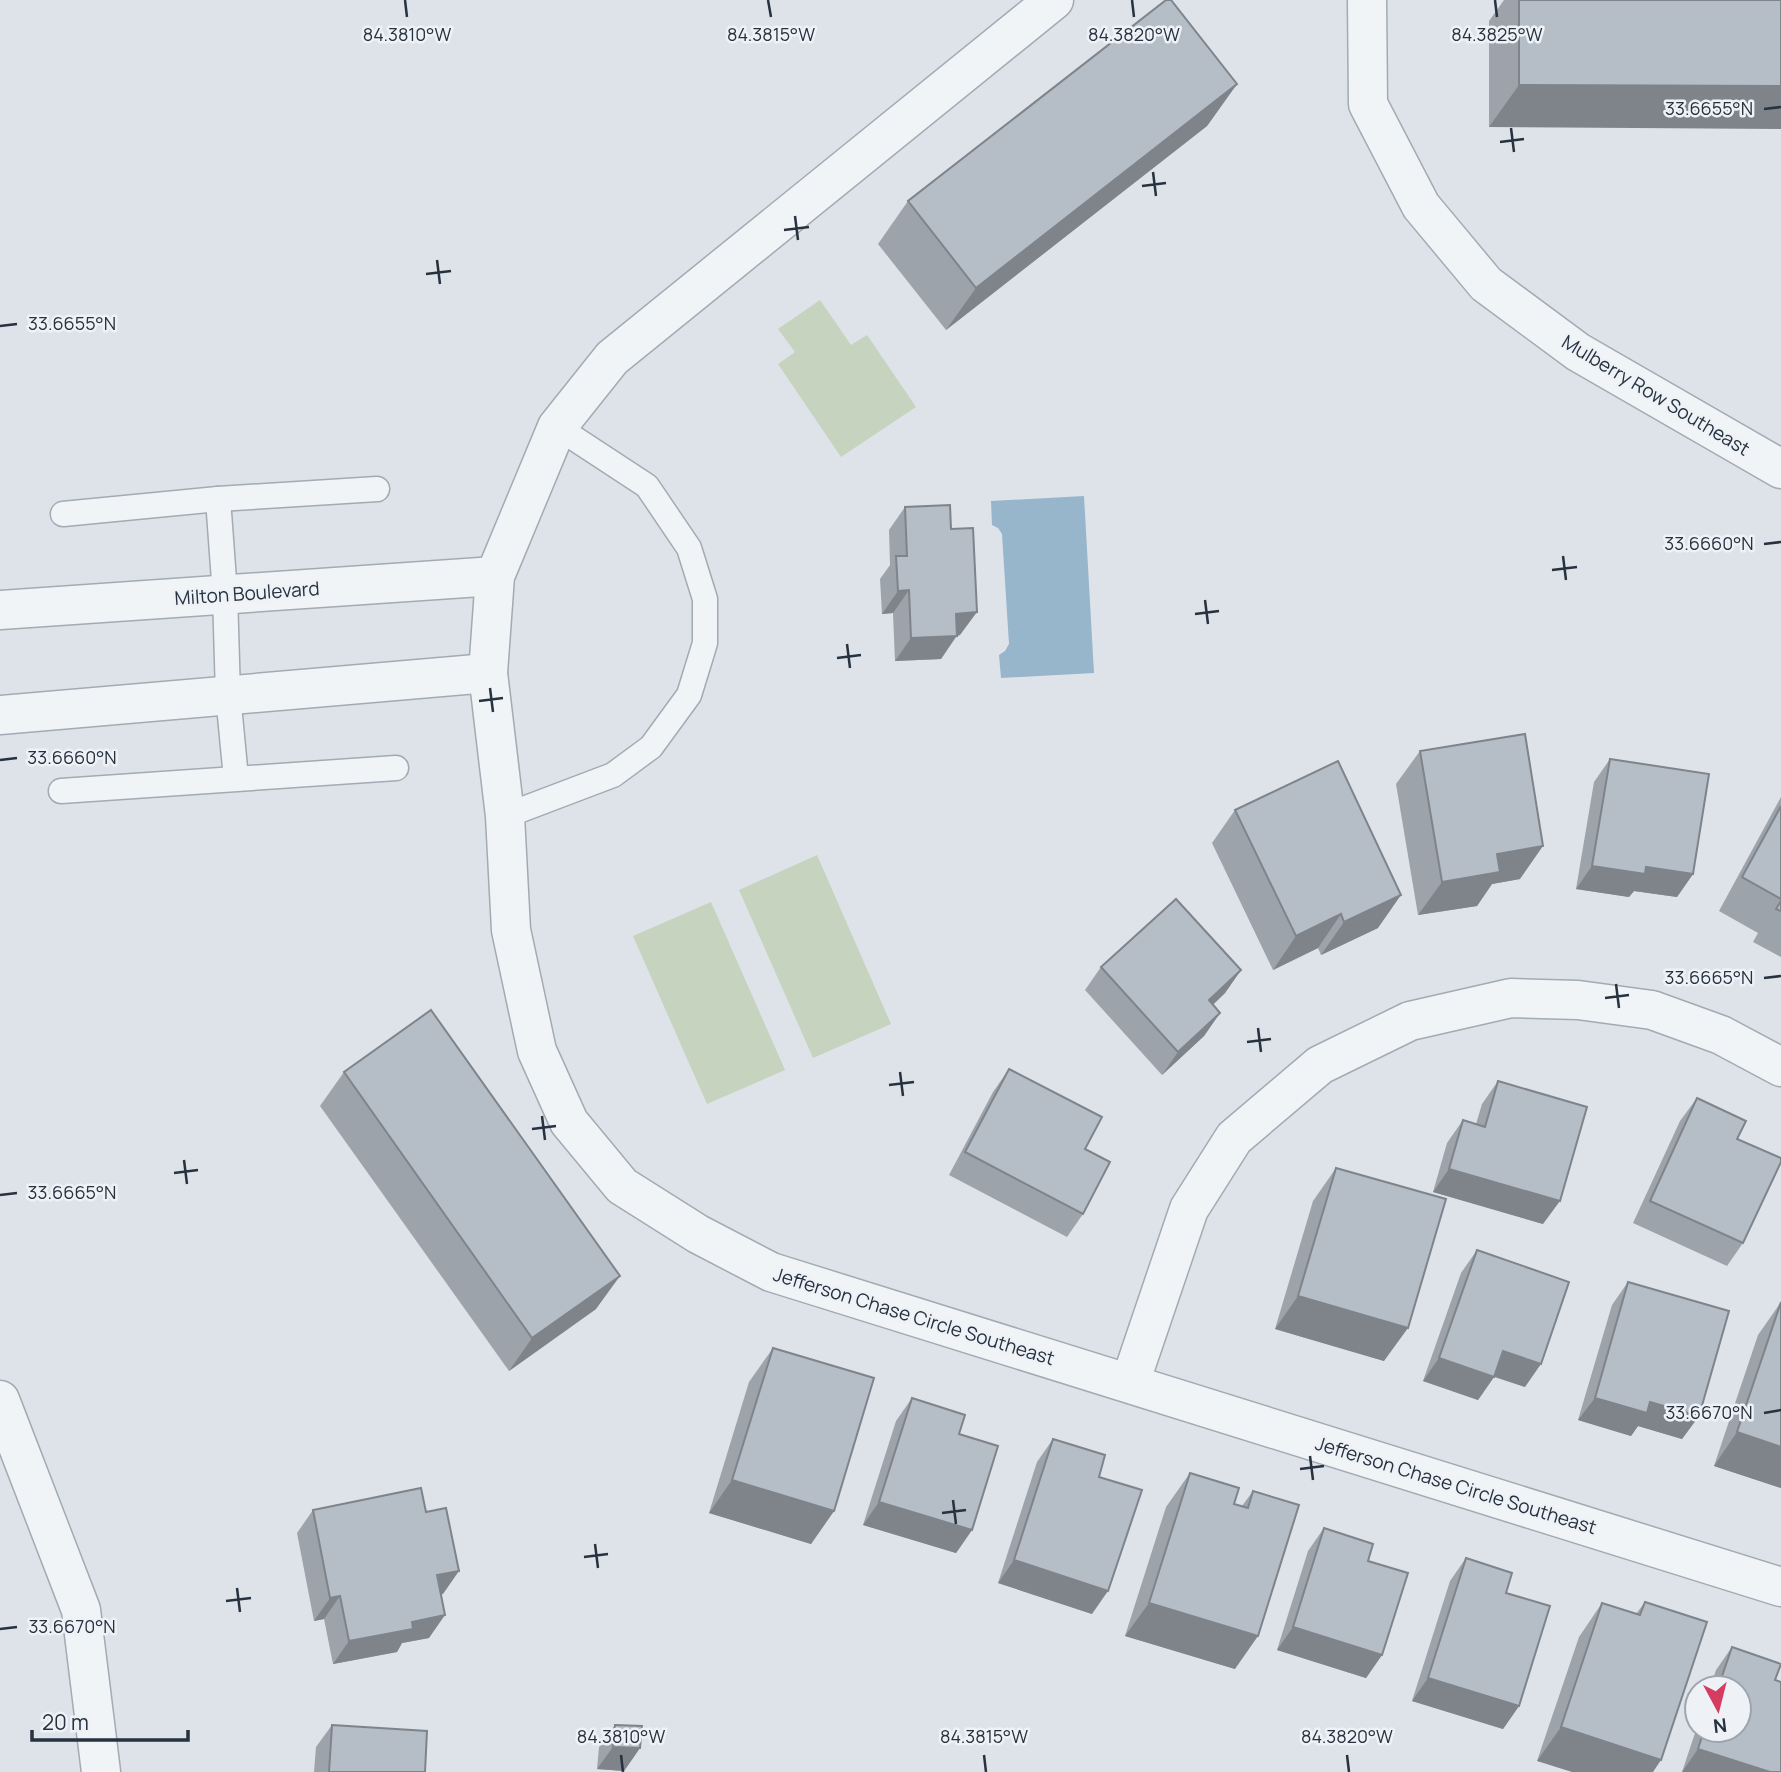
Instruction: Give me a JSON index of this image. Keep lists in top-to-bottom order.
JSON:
{
  "streets": {
    "street": ["Mulberry Row Southeast", "Milton Boulevard", "Jefferson Chase Circle Southeast"]
  },
  "crossings": [
    ["Milton Boulevard", "Jefferson Chase Circle Southeast"]
  ],
  "scale_bar": "20 m",
  "north": "bottom",
  "coordinates": [
    "84.3810°W",
    "84.3815°W",
    "84.3820°W",
    "84.3825°W",
    "33.6655°N",
    "33.6660°N",
    "33.6665°N",
    "33.6670°N"
  ]
}
